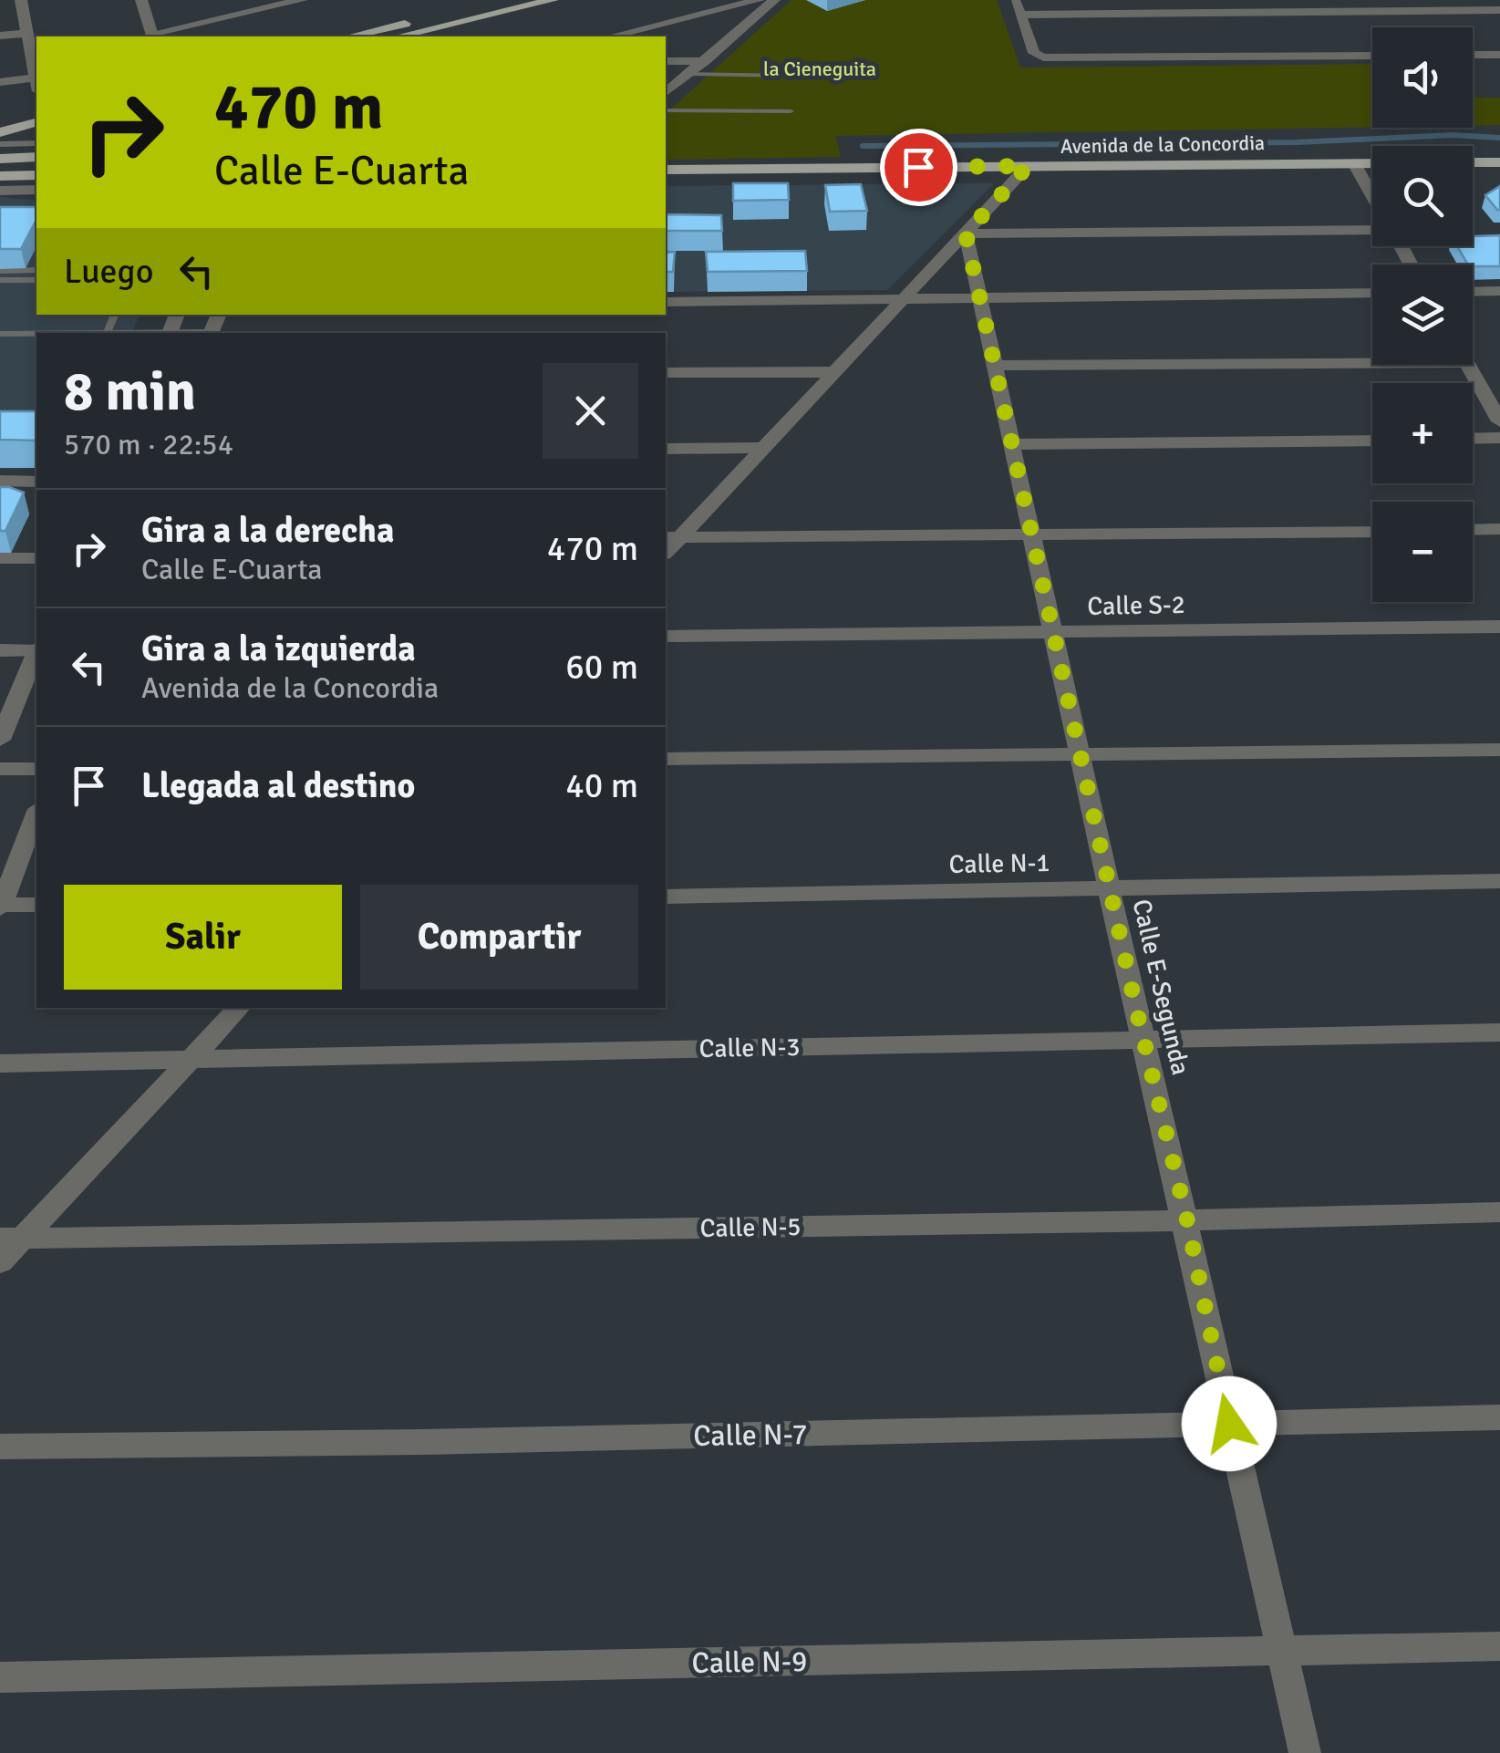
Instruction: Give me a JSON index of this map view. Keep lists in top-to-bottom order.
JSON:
{
  "streets": {
    "main road": ["Avenida de la Concordia"],
    "street": [
      "Calle S-2",
      "Calle N-1",
      "Calle E-Segunda",
      "Calle N-3",
      "Calle N-5",
      "Calle N-7",
      "Calle N-9"
    ]
  },
  "crossings": [
    ["Calle S-2", "Calle E-Segunda"],
    ["Calle N-1", "Calle E-Segunda"],
    ["Calle E-Segunda", "Calle N-3"],
    ["Calle E-Segunda", "Calle N-5"],
    ["Calle E-Segunda", "Calle N-7"],
    ["Calle E-Segunda", "Calle N-9"]
  ],
  "parks": ["la Cieneguita"],
  "page": {
    "map_buttons": ["+", "−"],
    "turn": ["470 m", "Calle E-Cuarta"],
    "then": "Luego",
    "heading": ["8 min", "570 m · 22:54"],
    "list": [
      {
        "name": "Gira a la derecha",
        "note": "Calle E-Cuarta",
        "value": "470 m"
      },
      {
        "name": "Gira a la izquierda",
        "note": "Avenida de la Concordia",
        "value": "60 m"
      },
      {
        "name": "Llegada al destino",
        "value": "40 m"
      }
    ],
    "buttons": ["Salir", "Compartir"]
  }
}
